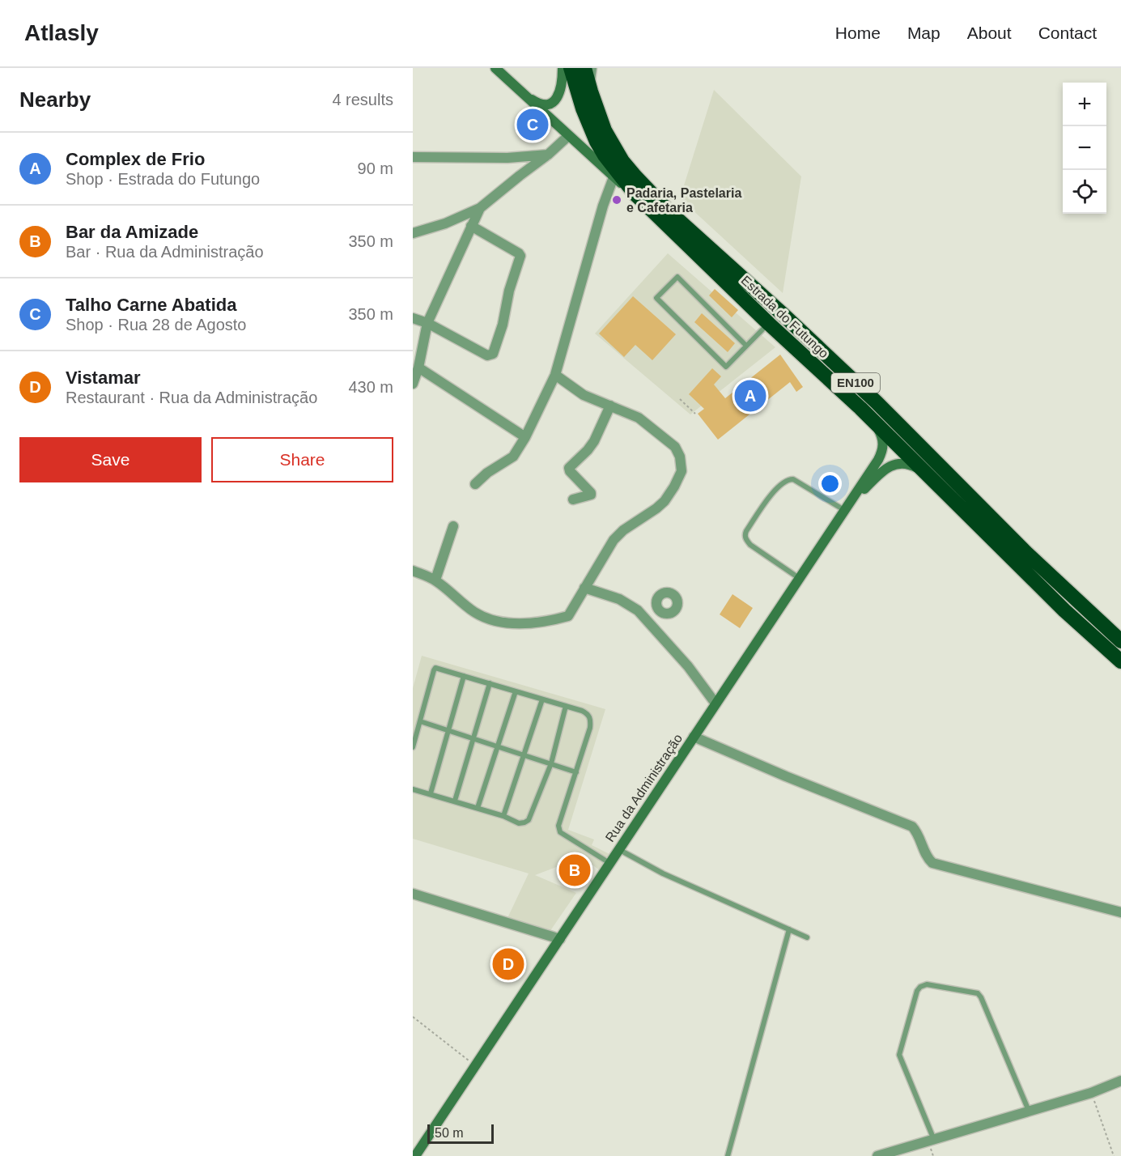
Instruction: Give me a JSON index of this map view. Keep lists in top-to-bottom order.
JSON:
{
  "streets": {
    "highway": ["Estrada do Futungo", "EN100"],
    "street": ["Rua da Administração"]
  },
  "places": ["Padaria, Pastelaria e Cafetaria"],
  "scale_bar": "50 m",
  "page": {
    "header": "Atlasly",
    "nav": [
      "Home",
      "Map",
      "About",
      "Contact"
    ],
    "heading": ["Nearby", "4 results"],
    "map_buttons": ["+", "−"],
    "pins": [
      "C",
      "A",
      "B",
      "D"
    ],
    "list": [
      {
        "mark": "A",
        "name": "Complex de Frio",
        "note": "Shop · Estrada do Futungo",
        "value": "90 m"
      },
      {
        "mark": "B",
        "name": "Bar da Amizade",
        "note": "Bar · Rua da Administração",
        "value": "350 m"
      },
      {
        "mark": "C",
        "name": "Talho Carne Abatida",
        "note": "Shop · Rua 28 de Agosto",
        "value": "350 m"
      },
      {
        "mark": "D",
        "name": "Vistamar",
        "note": "Restaurant · Rua da Administração",
        "value": "430 m"
      }
    ],
    "buttons": ["Save", "Share"],
    "scale": "50 m"
  }
}
